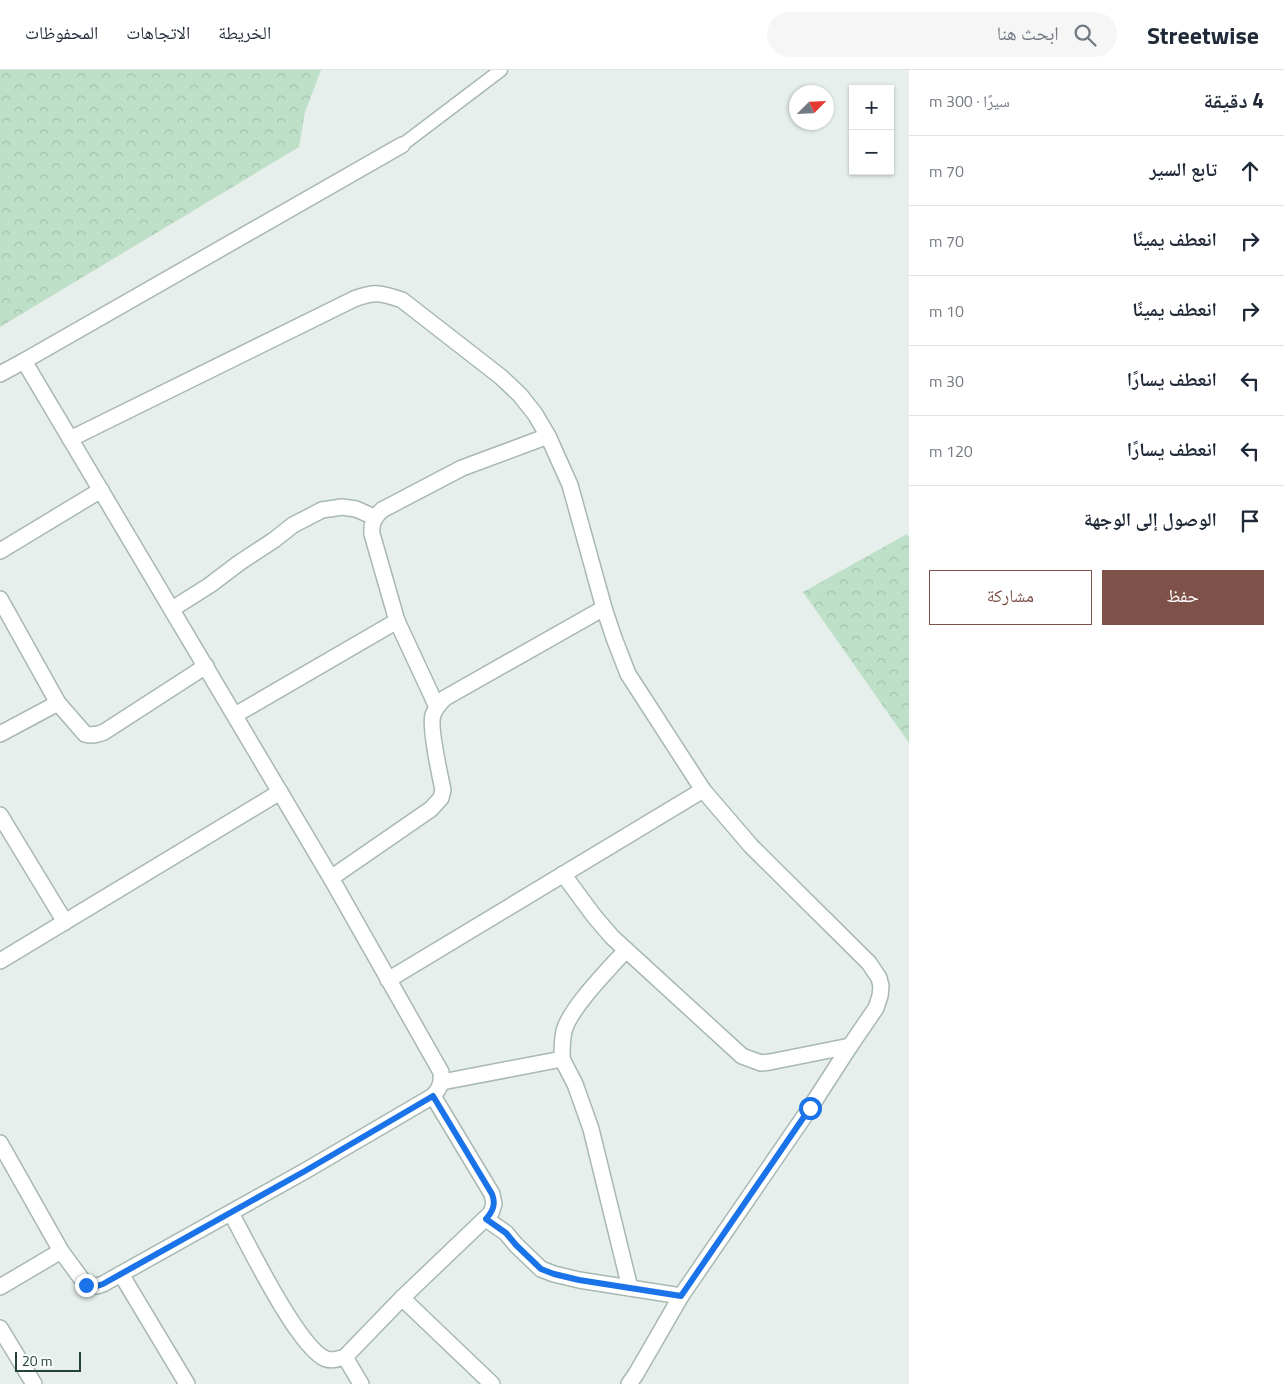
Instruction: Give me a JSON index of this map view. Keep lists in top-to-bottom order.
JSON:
{
  "scale_bar": "20 m",
  "north": "top right",
  "page": {
    "header": "Streetwise",
    "search": "ابحث هنا",
    "nav": ["الخريطة", "الاتجاهات", "المحفوظات"],
    "heading": ["4 دقيقة", "سيرًا · 300 m"],
    "map_buttons": ["+", "−"],
    "list": [
      ["تابع السير", "70 m"],
      ["انعطف يمينًا", "70 m"],
      ["انعطف يمينًا", "10 m"],
      ["انعطف يسارًا", "30 m"],
      ["انعطف يسارًا", "120 m"],
      "الوصول إلى الوجهة"
    ],
    "buttons": ["حفظ", "مشاركة"],
    "scale": "20 m"
  }
}
